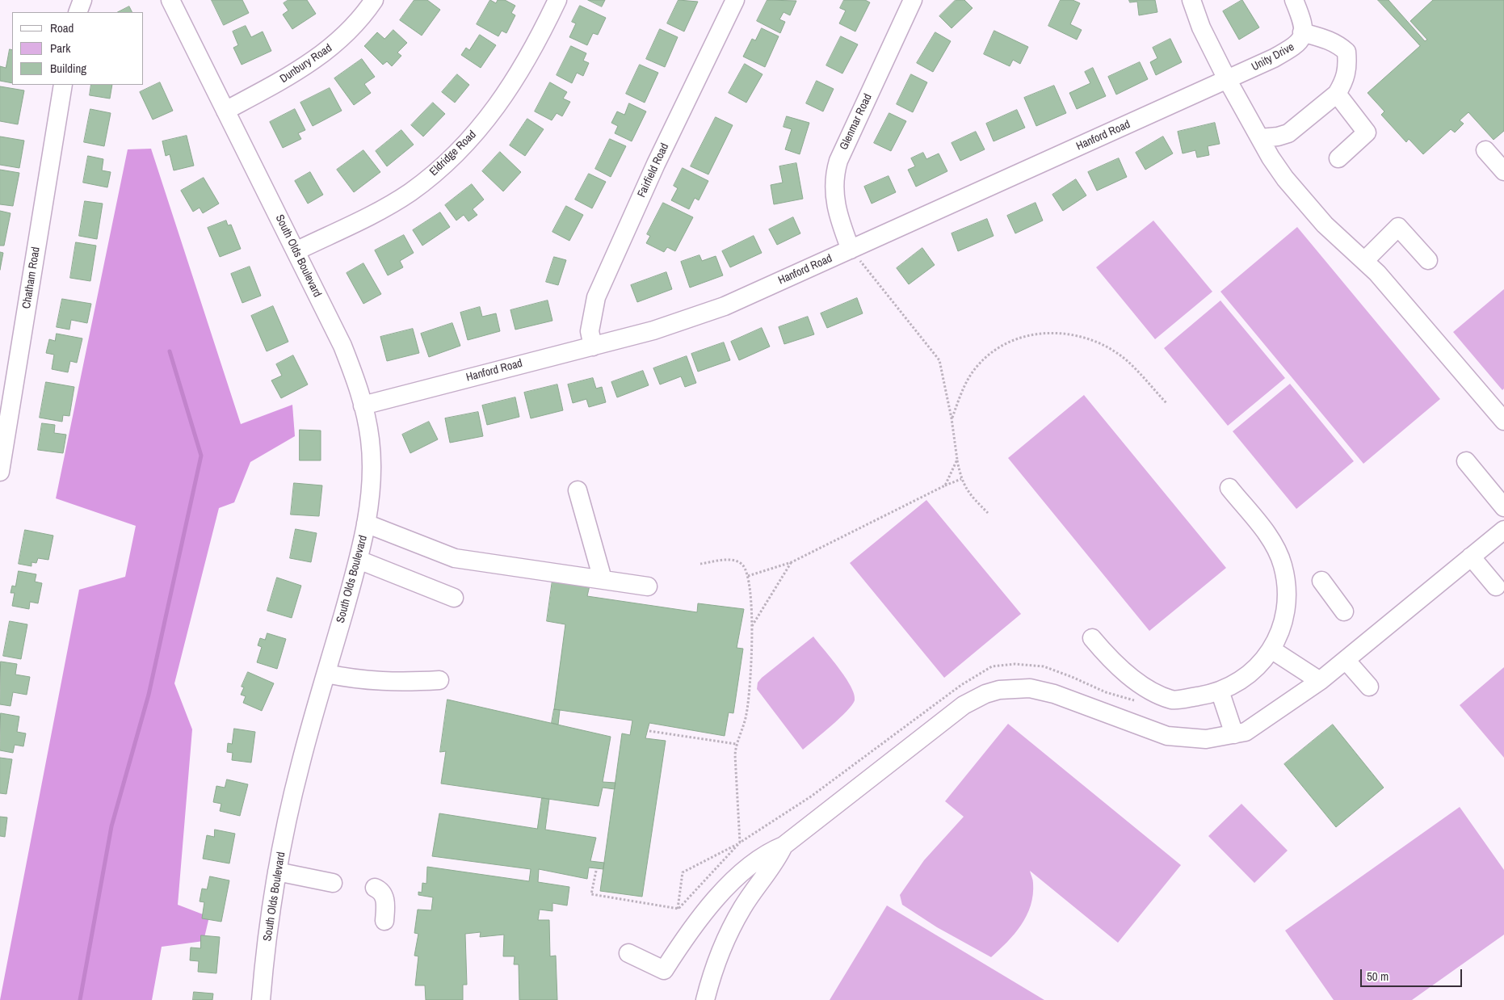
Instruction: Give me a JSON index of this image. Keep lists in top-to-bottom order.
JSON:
{
  "streets": {
    "street": [
      "Unity Drive",
      "Dunbury Road",
      "Glenmar Road",
      "Hanford Road",
      "Eldridge Road",
      "Fairfield Road",
      "South Olds Boulevard",
      "Chatham Road"
    ]
  },
  "crossings": [
    ["Unity Drive", "Hanford Road"],
    ["Dunbury Road", "South Olds Boulevard"],
    ["Glenmar Road", "Hanford Road"],
    ["Hanford Road", "Fairfield Road"],
    ["Hanford Road", "South Olds Boulevard"],
    ["Eldridge Road", "South Olds Boulevard"]
  ],
  "legend": ["Road", "Park", "Building"],
  "scale_bar": "50 m"
}
